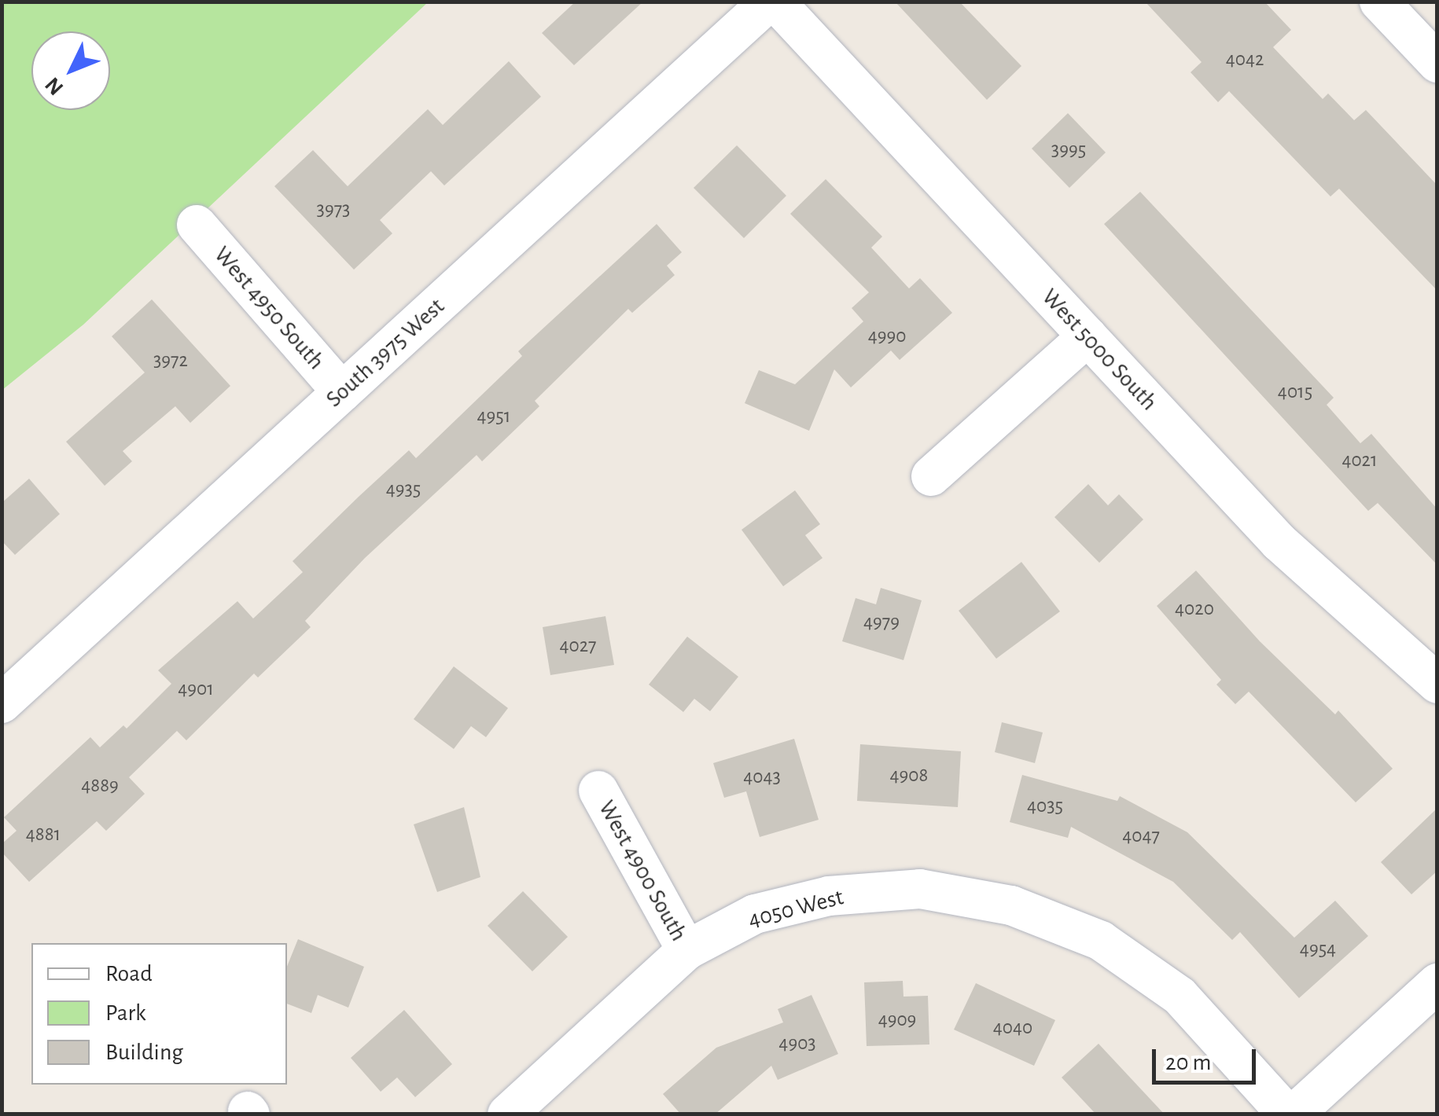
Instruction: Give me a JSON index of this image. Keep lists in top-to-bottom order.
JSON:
{
  "streets": {
    "street": [
      "West 4950 South",
      "West 5000 South",
      "South 3975 West",
      "West 4900 South",
      "4050 West"
    ]
  },
  "crossings": [
    ["West 4950 South", "South 3975 West"],
    ["West 4900 South", "4050 West"]
  ],
  "house_numbers": [
    "4042",
    "3995",
    "3973",
    "4990",
    "3972",
    "4015",
    "4951",
    "4021",
    "4935",
    "4020",
    "4979",
    "4027",
    "4901",
    "4908",
    "4043",
    "4889",
    "4035",
    "4881",
    "4047",
    "4954",
    "4909",
    "4040",
    "4903"
  ],
  "legend": ["Road", "Park", "Building"],
  "scale_bar": "20 m",
  "north": "bottom left"
}
